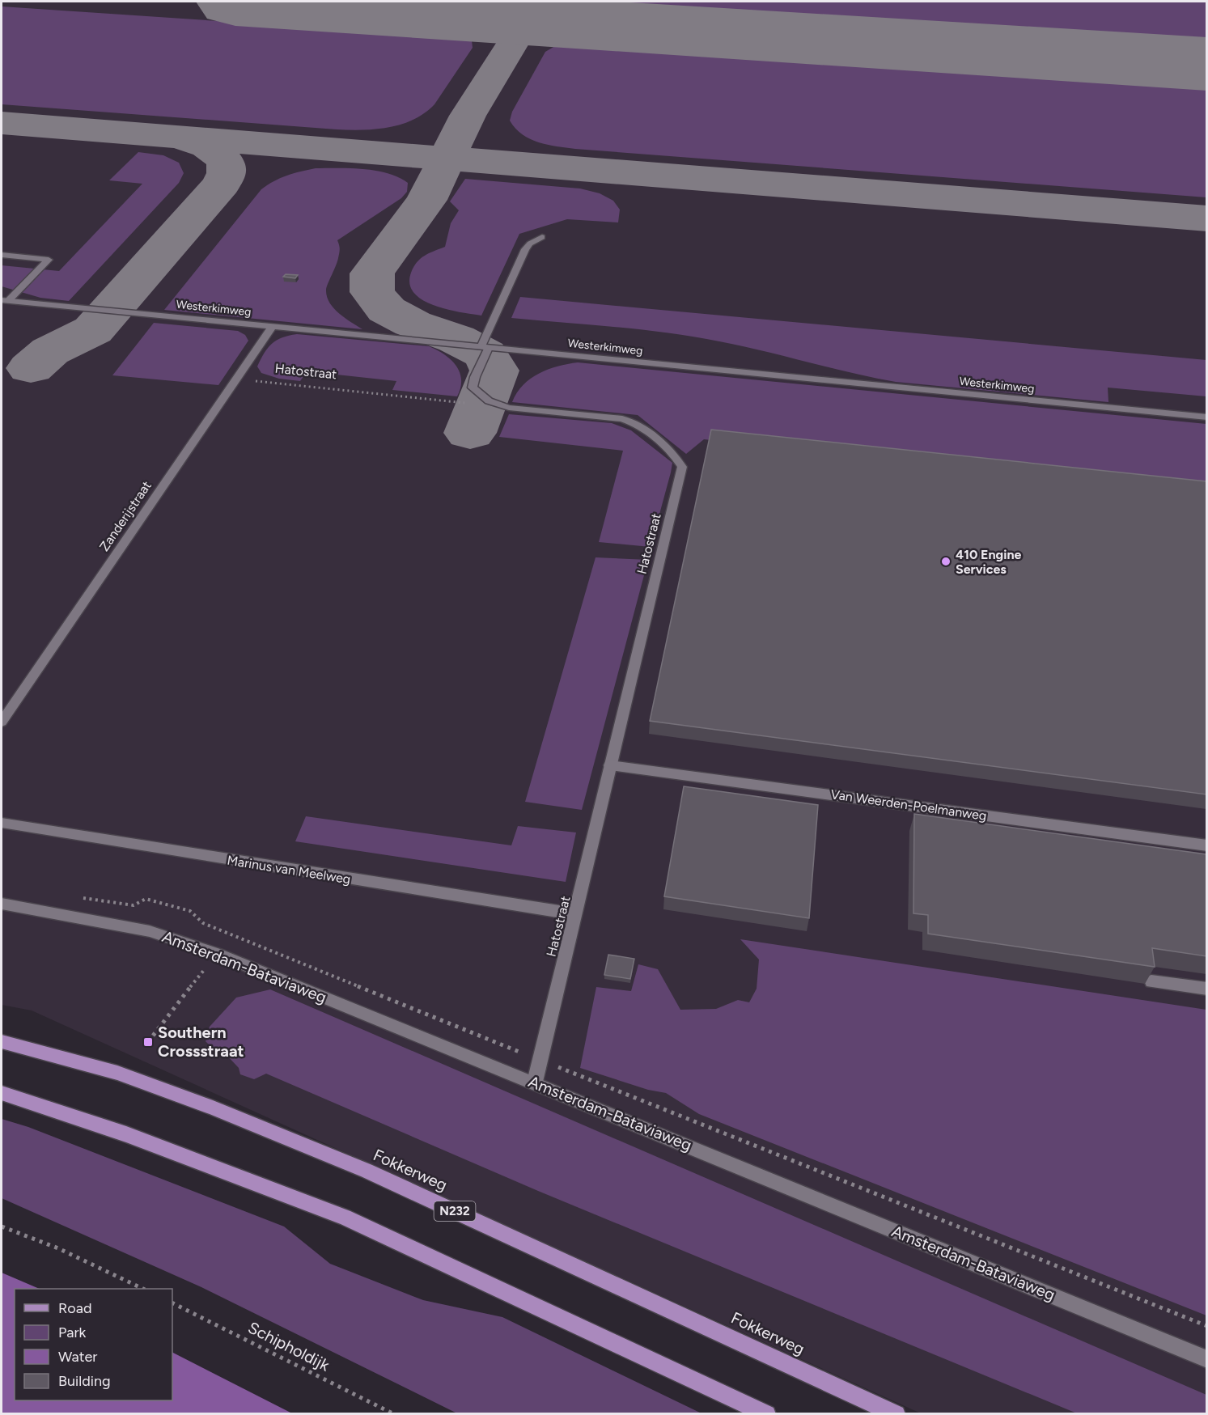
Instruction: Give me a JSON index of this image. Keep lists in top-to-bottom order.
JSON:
{
  "streets": {
    "main road": ["Fokkerweg", "N232"],
    "street": [
      "Westerkimweg",
      "Hatostraat",
      "Zanderijstraat",
      "Van Weerden-Poelmanweg",
      "Marinus van Meelweg",
      "Amsterdam-Bataviaweg"
    ],
    "path": ["Schipholdijk"]
  },
  "crossings": [
    ["Westerkimweg", "Hatostraat"],
    ["Westerkimweg", "Zanderijstraat"],
    ["Hatostraat", "Zanderijstraat"],
    ["Hatostraat", "Van Weerden-Poelmanweg"],
    ["Hatostraat", "Marinus van Meelweg"],
    ["Hatostraat", "Amsterdam-Bataviaweg"]
  ],
  "places": {
    "other": ["410 Engine Services"],
    "transit": ["Southern Crossstraat"]
  },
  "legend": [
    "Road",
    "Park",
    "Water",
    "Building"
  ]
}
